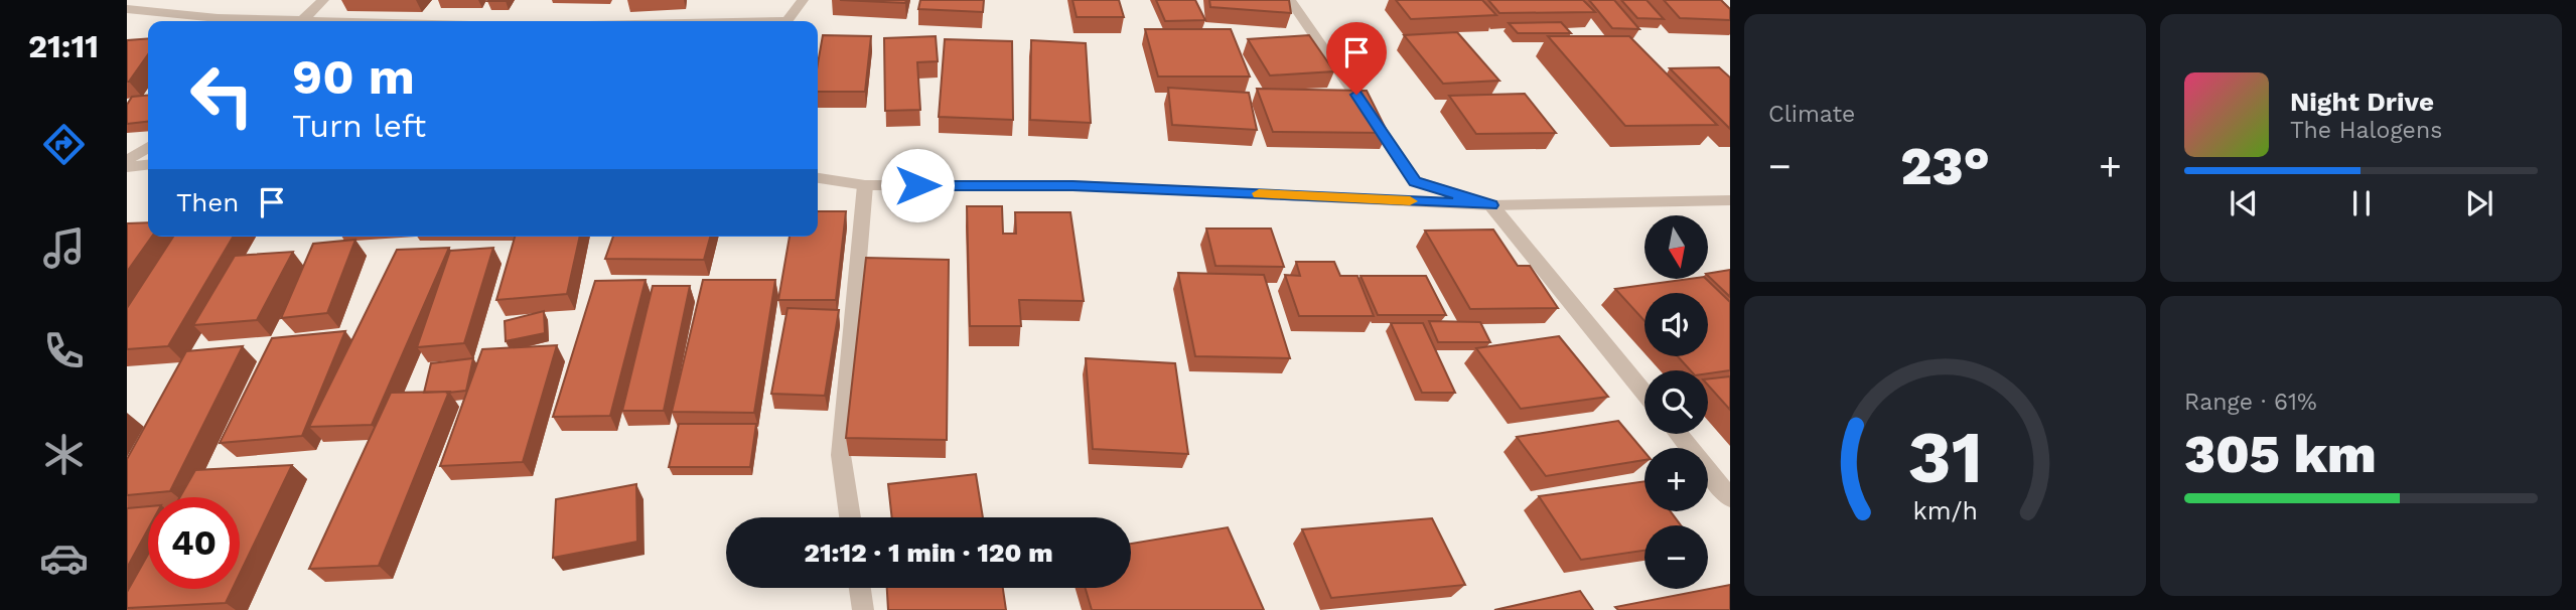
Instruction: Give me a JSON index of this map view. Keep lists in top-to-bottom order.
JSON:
{
  "north": "bottom",
  "page": {
    "tabs": "21:11",
    "tile": [
      "Climate",
      ["Range · 61%", "305 km"]
    ],
    "turn": ["90 m", "Turn left"],
    "song": ["Night Drive", "The Halogens"],
    "heat": ["−", "23°", "+"],
    "then": "Then",
    "map_buttons": ["+", "−"],
    "limit": "40",
    "trip": "21:12 · 1 min · 120 m",
    "gauge": ["31", "km/h"]
  }
}
